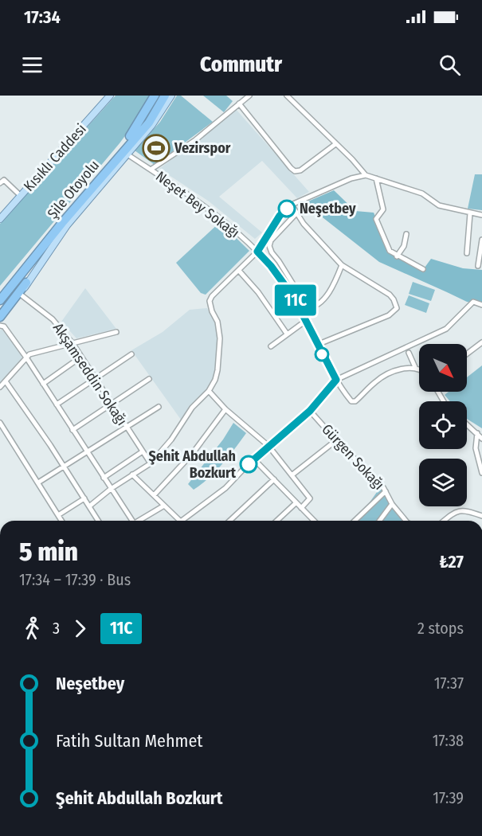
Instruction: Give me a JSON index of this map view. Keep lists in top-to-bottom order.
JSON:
{
  "streets": {
    "highway": ["Şile Otoyolu"],
    "main road": ["Kısıklı Caddesi"],
    "street": ["Neşet Bey Sokağı", "Akşamseddin Sokağı", "Gürgen Sokağı"]
  },
  "places": {
    "sports": ["Vezirspor"],
    "other": ["Neşetbey", "Şehit Abdullah Bozkurt"]
  },
  "lines": ["bus line 11C"],
  "north": "bottom right",
  "page": {
    "status": "17:34",
    "header": "Commutr",
    "on_map": "11C",
    "heading": ["5 min", "17:34 – 17:39 · Bus", "₺27"],
    "legs": ["3", "11C", "2 stops"],
    "list": [
      {
        "name": "Neşetbey",
        "value": "17:37"
      },
      {
        "name": "Fatih Sultan Mehmet",
        "value": "17:38"
      },
      {
        "name": "Şehit Abdullah Bozkurt",
        "value": "17:39"
      }
    ]
  }
}
